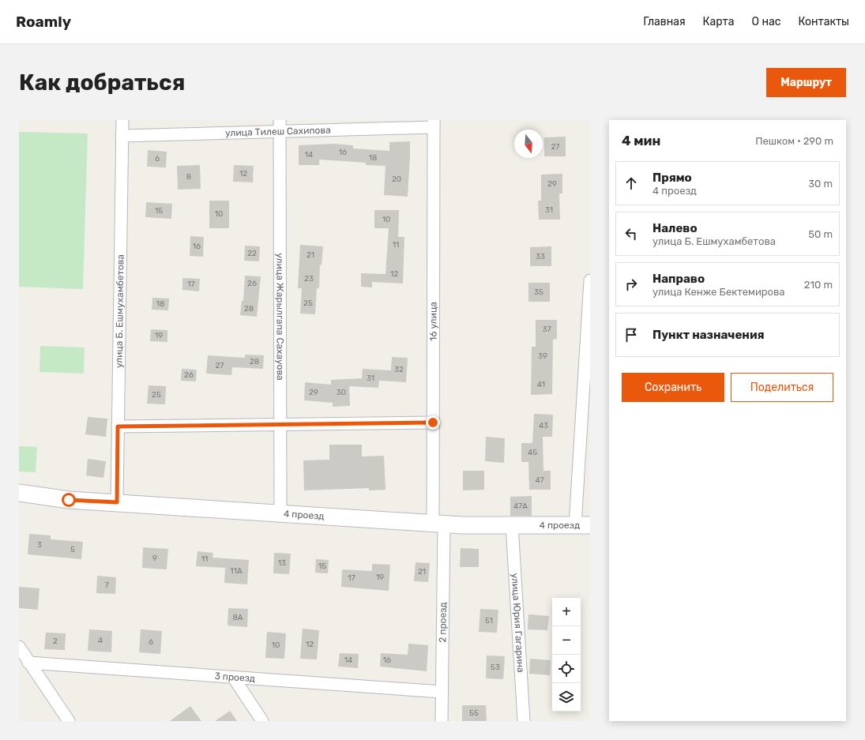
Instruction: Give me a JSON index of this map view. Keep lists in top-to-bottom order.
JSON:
{
  "streets": {
    "street": [
      "улица Тилеш Сахипова",
      "улица Б. Ешмухамбетова",
      "улица Жарылгапа Сахауова",
      "16 улица",
      "4 проезд",
      "2 проезд",
      "улица Юрия Гагарина",
      "3 проезд"
    ]
  },
  "crossings": [
    ["улица Тилеш Сахипова", "улица Б. Ешмухамбетова"],
    ["улица Тилеш Сахипова", "улица Жарылгапа Сахауова"],
    ["улица Тилеш Сахипова", "16 улица"],
    ["улица Б. Ешмухамбетова", "4 проезд"],
    ["улица Жарылгапа Сахауова", "4 проезд"],
    ["16 улица", "4 проезд"],
    ["16 улица", "2 проезд"],
    ["4 проезд", "2 проезд"],
    ["4 проезд", "улица Юрия Гагарина"],
    ["2 проезд", "3 проезд"]
  ],
  "house_numbers": [
    "27",
    "16",
    "14",
    "18",
    "6",
    "12",
    "8",
    "20",
    "29",
    "31",
    "15",
    "10",
    "10",
    "11",
    "16",
    "22",
    "21",
    "33",
    "12",
    "23",
    "26",
    "17",
    "35",
    "25",
    "18",
    "28",
    "37",
    "19",
    "39",
    "28",
    "27",
    "32",
    "26",
    "31",
    "41",
    "29",
    "30",
    "25",
    "43",
    "45",
    "47",
    "47А",
    "3",
    "5",
    "9",
    "11",
    "13",
    "15",
    "11А",
    "21",
    "19",
    "17",
    "7",
    "8А",
    "51",
    "4",
    "2",
    "6",
    "12",
    "10",
    "14",
    "16",
    "53",
    "55"
  ],
  "north": "bottom",
  "page": {
    "header": "Roamly",
    "nav": [
      "Главная",
      "Карта",
      "О нас",
      "Контакты"
    ],
    "buttons": [
      "Маршрут",
      ["Сохранить", "Поделиться"]
    ],
    "title": "Как добраться",
    "heading": ["4 мин", "Пешком · 290 m"],
    "list": [
      ["Прямо", "4 проезд", "30 m"],
      ["Налево", "улица Б. Ешмухамбетова", "50 m"],
      ["Направо", "улица Кенже Бектемирова", "210 m"],
      "Пункт назначения"
    ],
    "map_buttons": ["+", "−"]
  }
}
